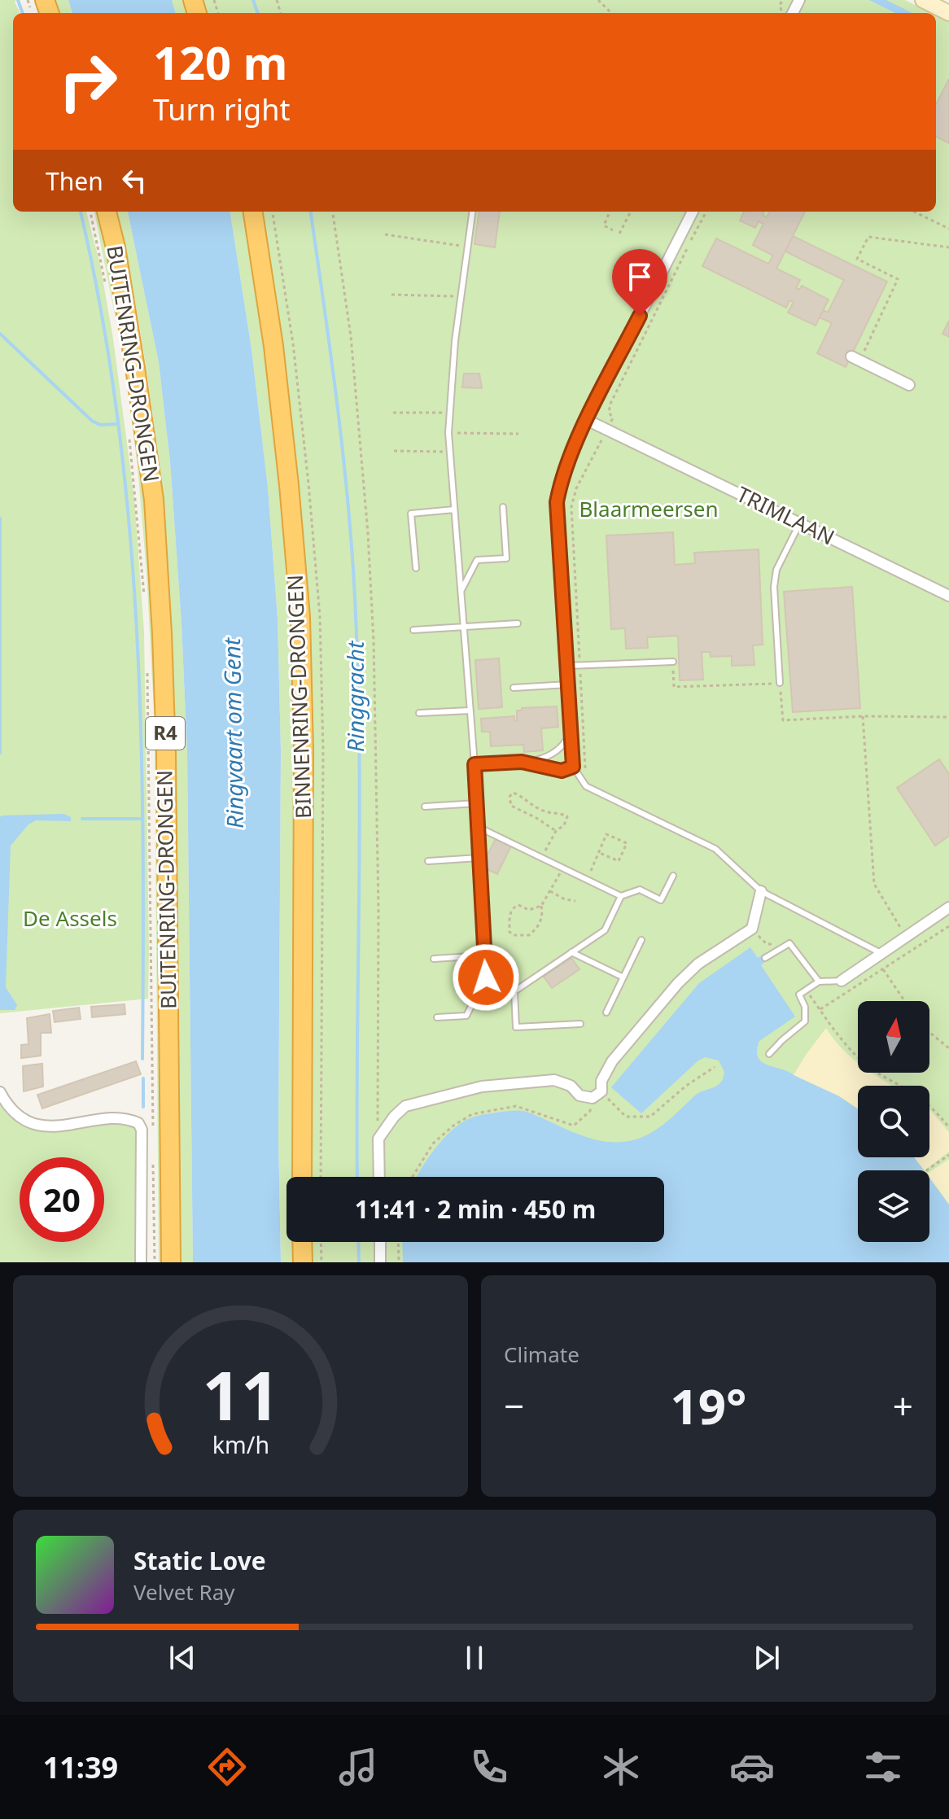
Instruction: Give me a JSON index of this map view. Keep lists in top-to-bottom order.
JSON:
{
  "streets": {
    "highway": ["BUITENRING-DRONGEN", "BINNENRING-DRONGEN", "R4"],
    "street": ["TRIMLAAN"]
  },
  "water": ["Ringgracht", "Ringvaart om Gent"],
  "parks": ["Blaarmeersen", "De Assels"],
  "north": "top",
  "page": {
    "turn": ["120 m", "Turn right"],
    "then": "Then",
    "limit": "20",
    "trip": "11:41 · 2 min · 450 m",
    "tile": "Climate",
    "heat": ["−", "19°", "+"],
    "song": ["Static Love", "Velvet Ray"],
    "tabs": "11:39",
    "gauge": ["11", "km/h"]
  }
}
